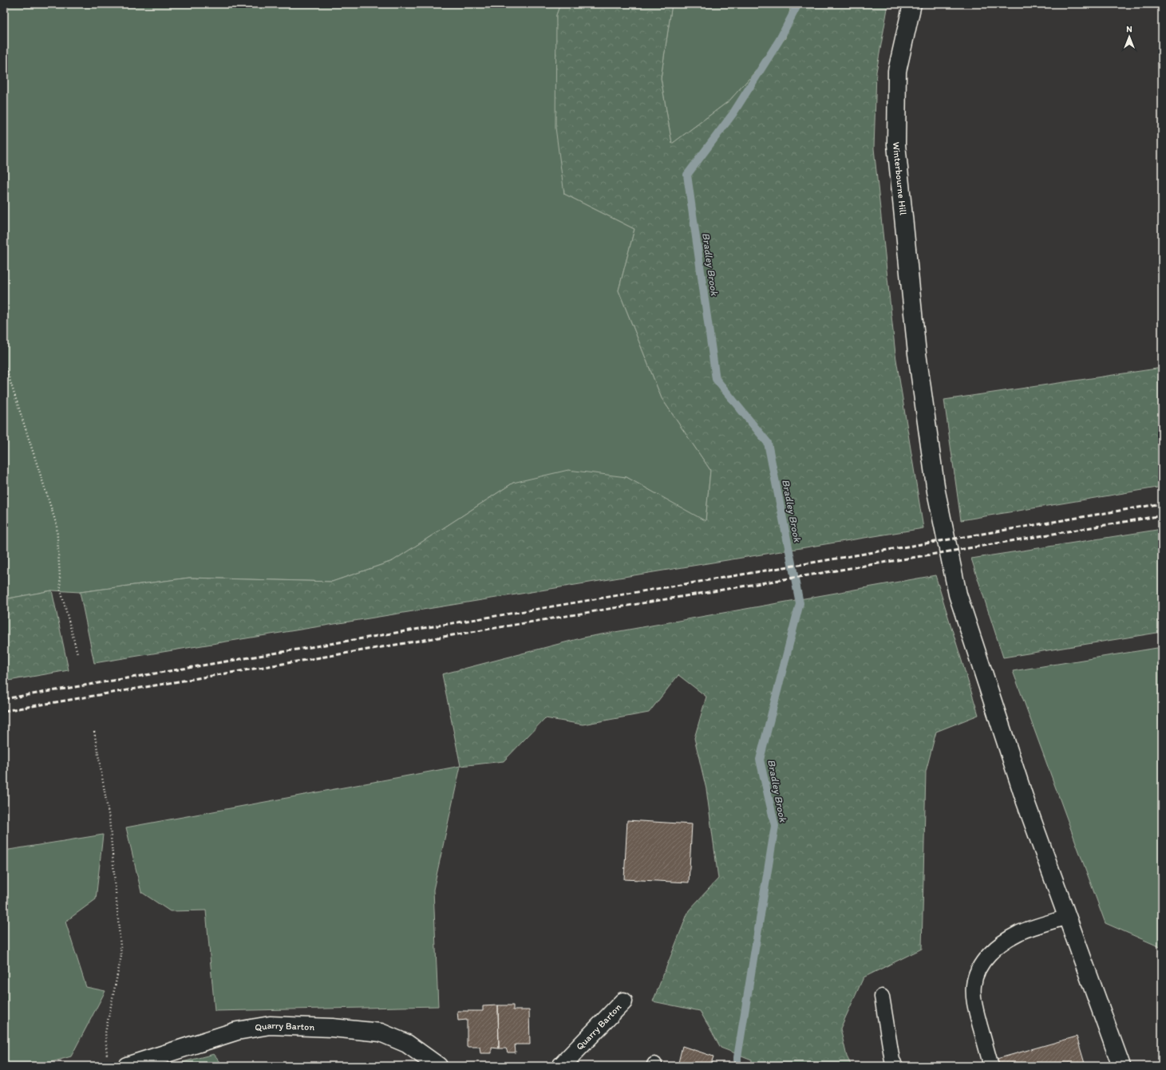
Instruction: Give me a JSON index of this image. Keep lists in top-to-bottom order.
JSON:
{
  "streets": {
    "main road": ["Winterbourne Hill", "Quarry Barton"]
  },
  "water": ["Bradley Brook"],
  "north": "top"
}
